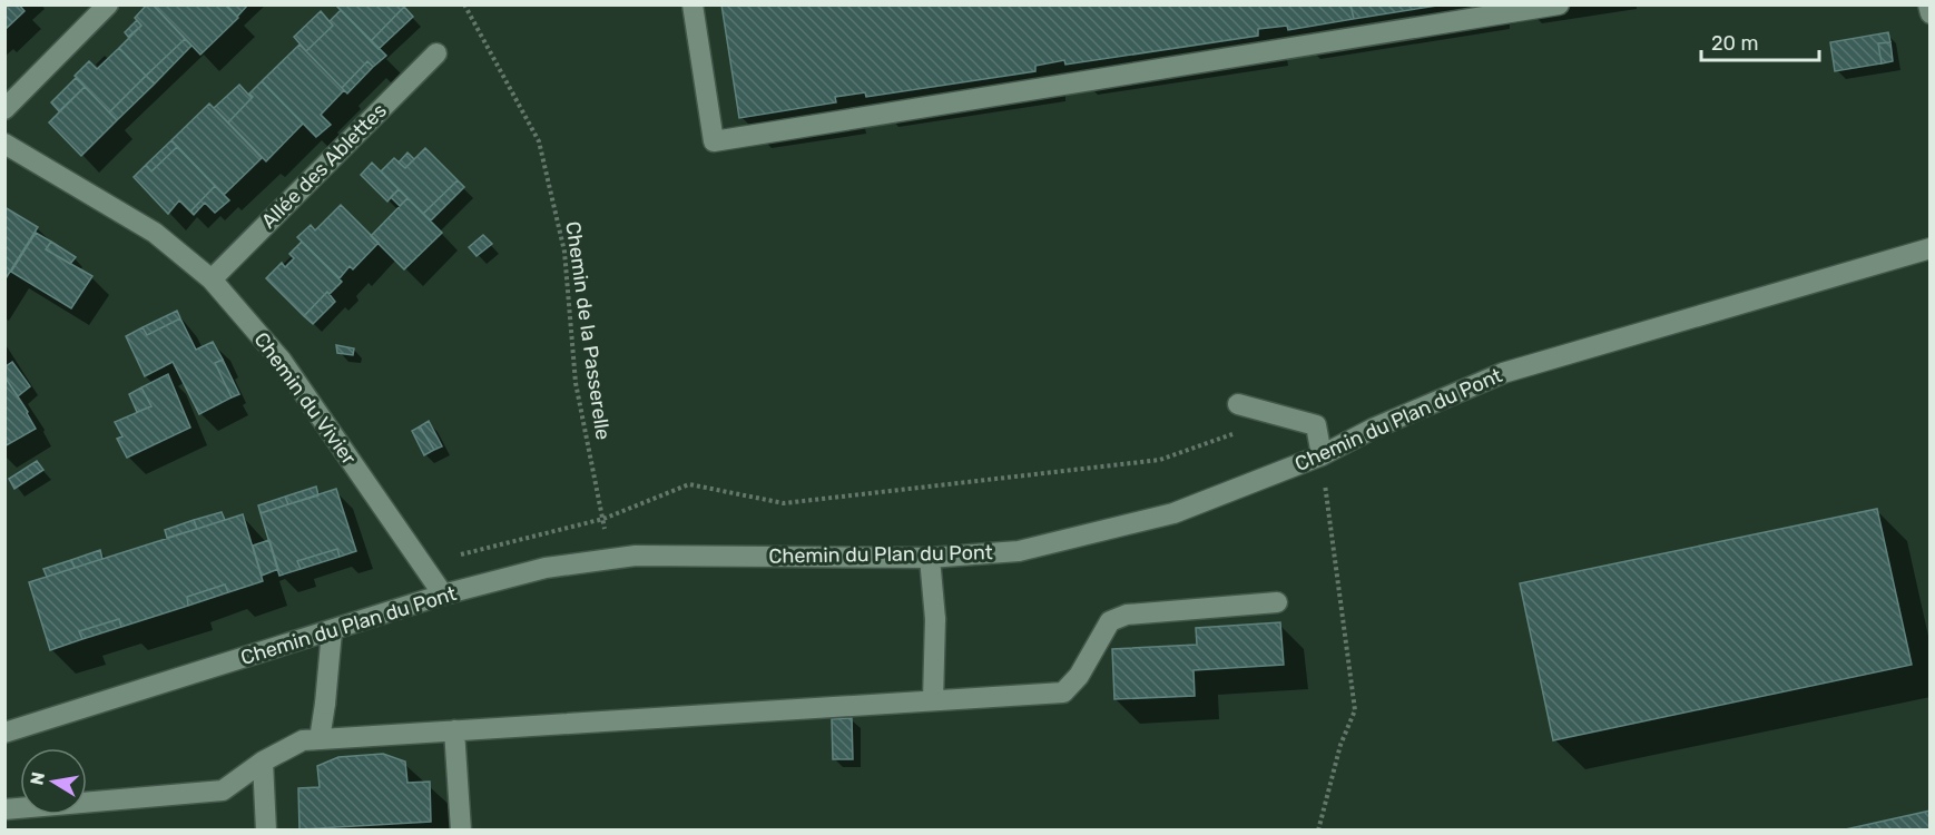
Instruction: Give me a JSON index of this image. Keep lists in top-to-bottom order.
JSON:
{
  "streets": {
    "street": ["Allée des Ablettes", "Chemin du Vivier", "Chemin du Plan du Pont"],
    "path": ["Chemin de la Passerelle"]
  },
  "crossings": [
    ["Allée des Ablettes", "Chemin du Vivier"],
    ["Chemin de la Passerelle", "Chemin du Plan du Pont"],
    ["Chemin du Vivier", "Chemin du Plan du Pont"]
  ],
  "scale_bar": "20 m",
  "north": "left"
}
